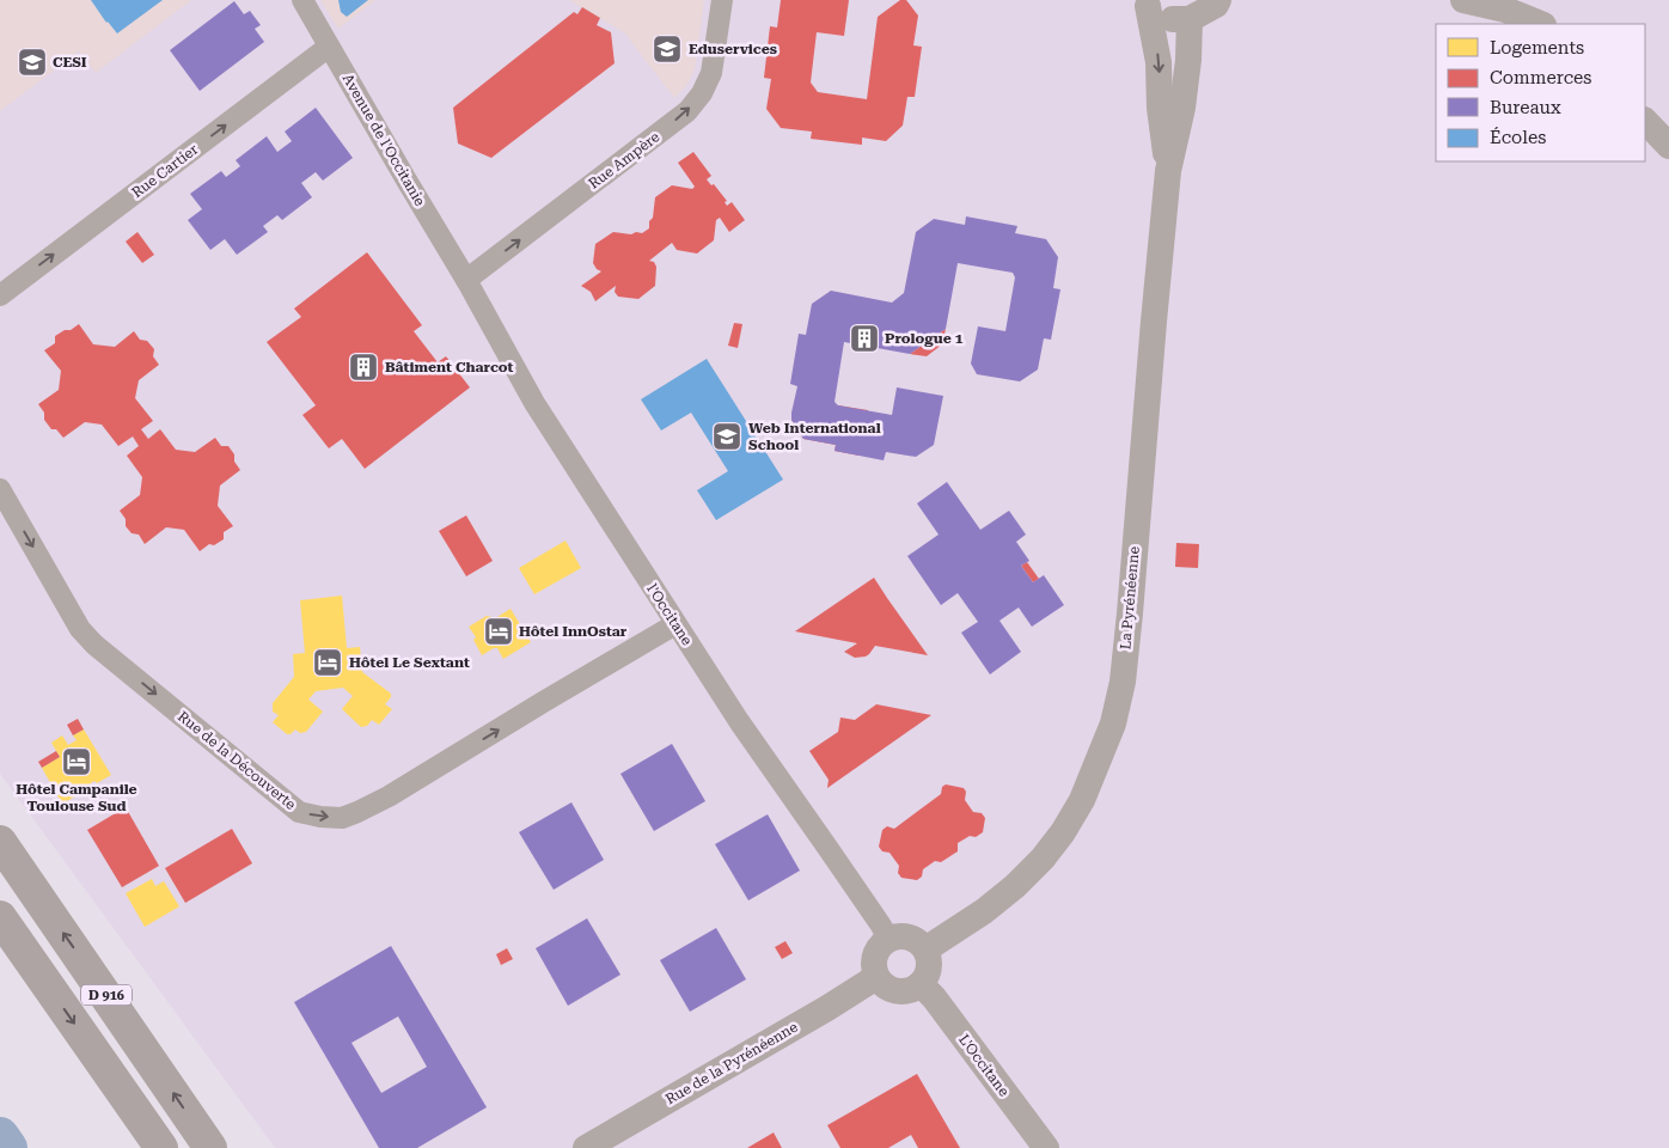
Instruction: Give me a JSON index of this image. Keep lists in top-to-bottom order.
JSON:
{
  "streets": {
    "highway": ["D 916"],
    "street": [
      "Avenue de l'Occitanie",
      "Rue Ampère",
      "Rue Cartier",
      "La Pyrénéenne",
      "l'Occitane",
      "Rue de la Découverte",
      "Rue de la Pyrénéenne",
      "L'Occitane"
    ]
  },
  "crossings": [
    ["Avenue de l'Occitanie", "Rue Ampère"],
    ["Avenue de l'Occitanie", "Rue Cartier"],
    ["Avenue de l'Occitanie", "l'Occitane"],
    ["Rue Ampère", "l'Occitane"],
    ["La Pyrénéenne", "l'Occitane"],
    ["La Pyrénéenne", "Rue de la Pyrénéenne"],
    ["La Pyrénéenne", "L'Occitane"],
    ["l'Occitane", "Rue de la Découverte"],
    ["l'Occitane", "Rue de la Pyrénéenne"],
    ["l'Occitane", "L'Occitane"],
    ["Rue de la Pyrénéenne", "L'Occitane"]
  ],
  "one_way": ["Rue Ampère", "Rue Cartier"],
  "places": {
    "school or university": ["Eduservices", "CESI", "Web International School"],
    "building": ["Prologue 1", "Bâtiment Charcot"],
    "hotel": ["Hôtel InnOstar", "Hôtel Le Sextant", "Hôtel Campanile Toulouse Sud"]
  },
  "legend": [
    "Logements",
    "Commerces",
    "Bureaux",
    "Écoles"
  ]
}
